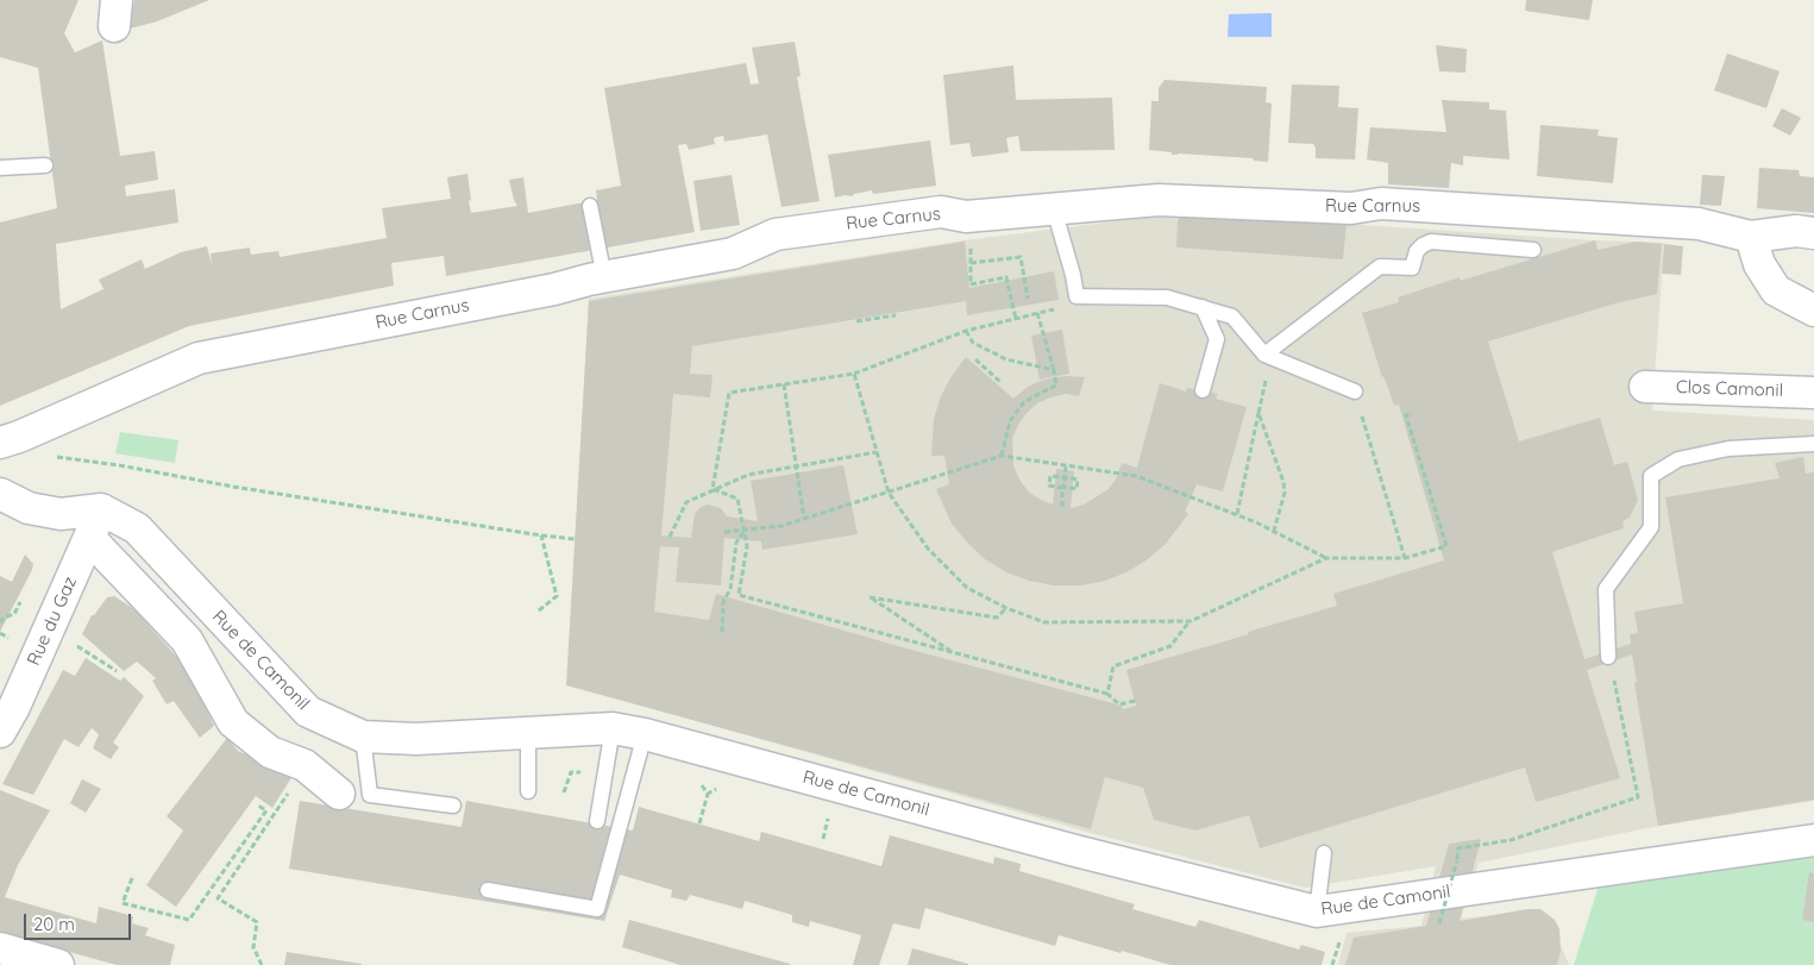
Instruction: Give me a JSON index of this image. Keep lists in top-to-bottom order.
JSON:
{
  "streets": {
    "street": [
      "Rue Carnus",
      "Clos Camonil",
      "Rue du Gaz",
      "Rue de Camonil"
    ]
  },
  "crossings": [
    ["Rue du Gaz", "Rue de Camonil"]
  ],
  "scale_bar": "20 m"
}
